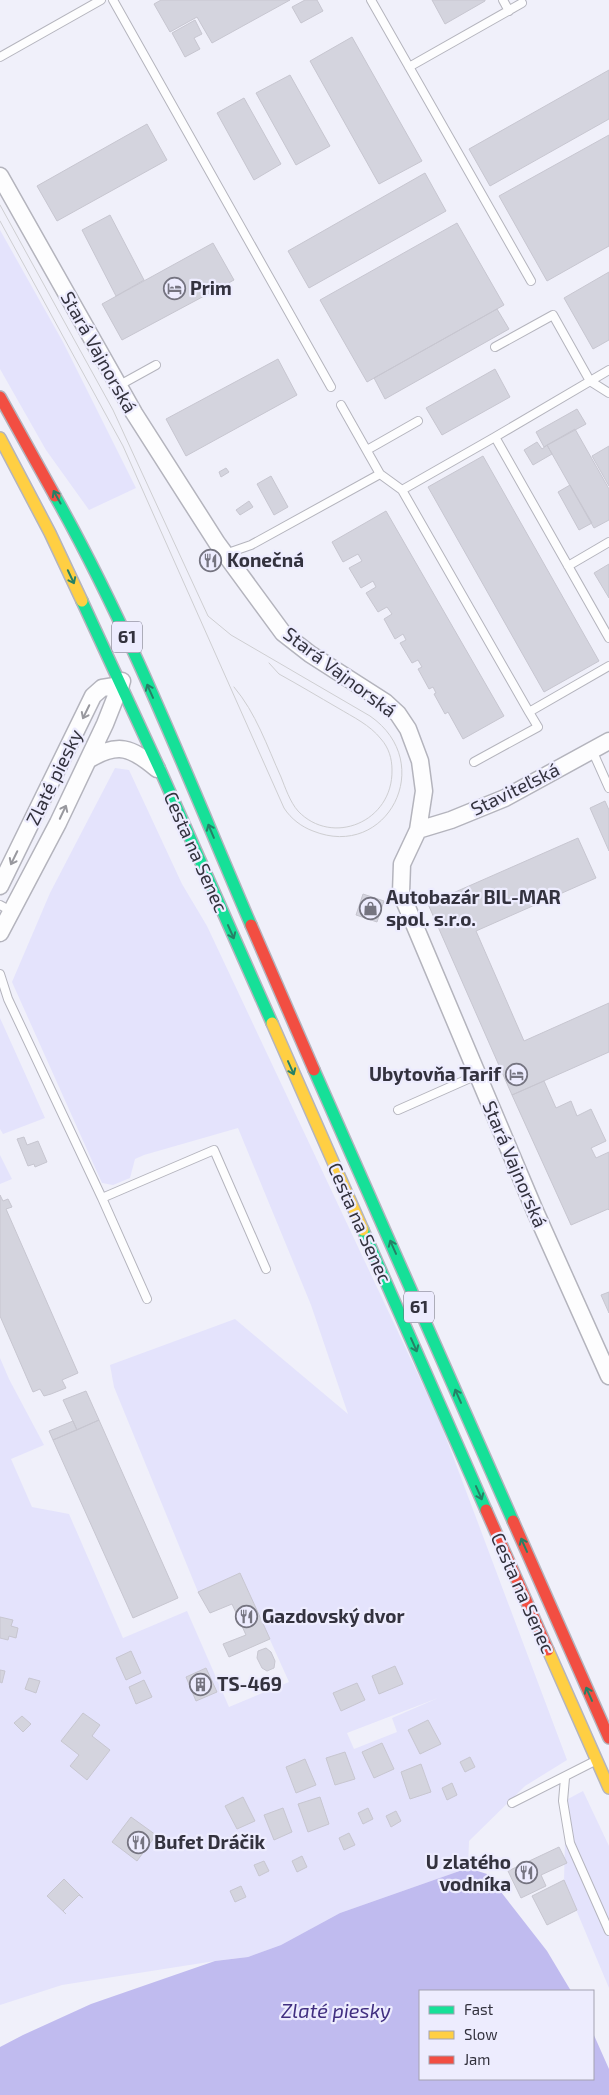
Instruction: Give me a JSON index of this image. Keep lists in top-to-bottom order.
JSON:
{
  "streets": {
    "main road": ["61", "Cesta na Senec"],
    "street": ["Stará Vajnorská", "Zlaté piesky", "Staviteľská"]
  },
  "crossings": [
    ["Stará Vajnorská", "Staviteľská"],
    ["Zlaté piesky", "Cesta na Senec"]
  ],
  "water": ["Zlaté piesky"],
  "places": {
    "hotel": ["Prim", "Ubytovňa Tarif"],
    "restaurant": [
      "Konečná",
      "Gazdovský dvor",
      "Bufet Dráčik",
      "U zlatého vodníka"
    ],
    "shop": ["Autobazár BIL-MAR spol. s.r.o."],
    "building": ["TS-469"]
  },
  "legend": ["Fast", "Slow", "Jam"]
}
